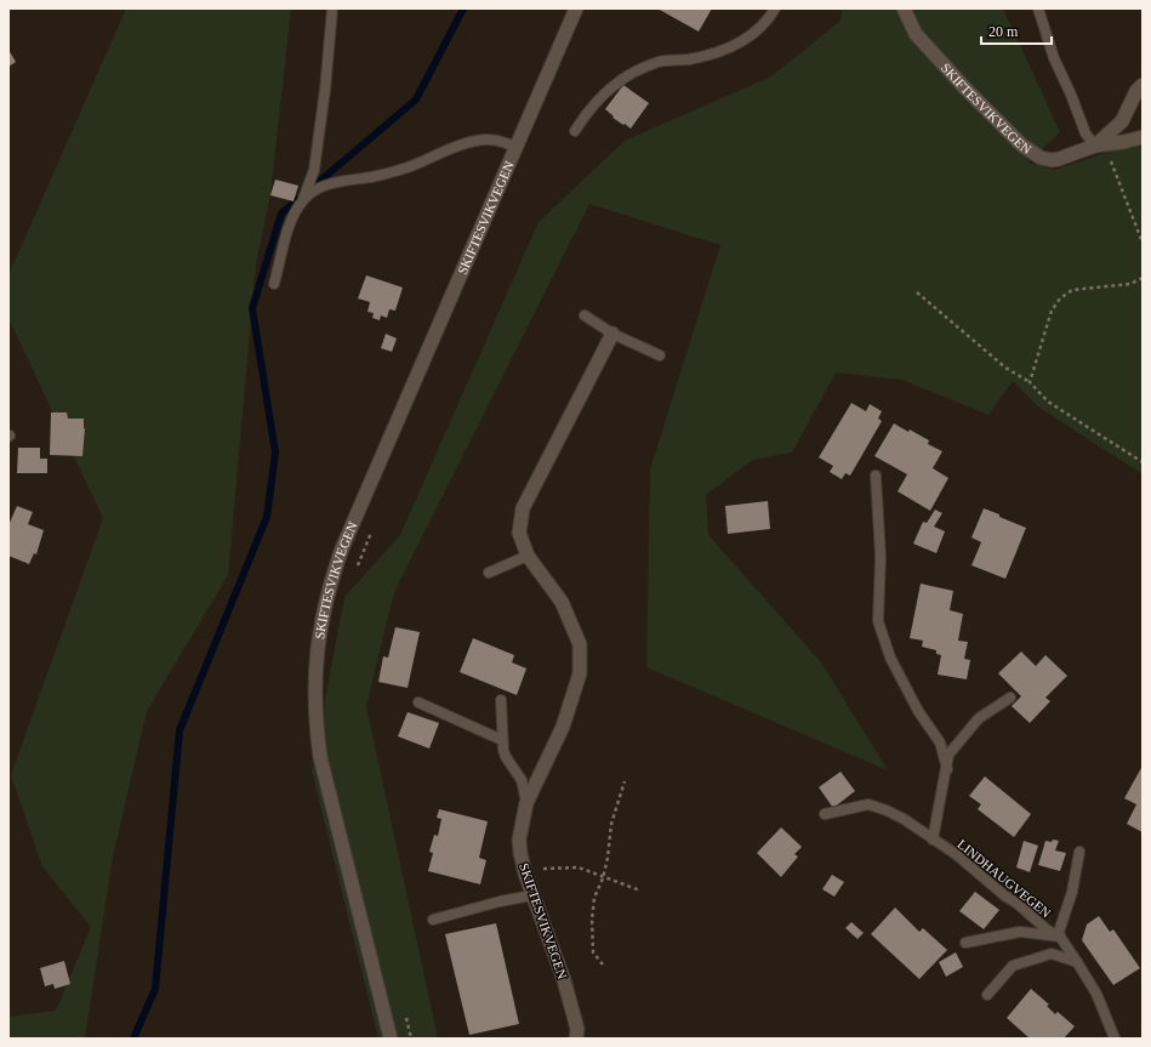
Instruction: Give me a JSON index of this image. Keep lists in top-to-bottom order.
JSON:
{
  "streets": {
    "street": ["SKIFTESVIKVEGEN"],
    "lane": ["LINDHAUGVEGEN"]
  },
  "scale_bar": "20 m"
}
